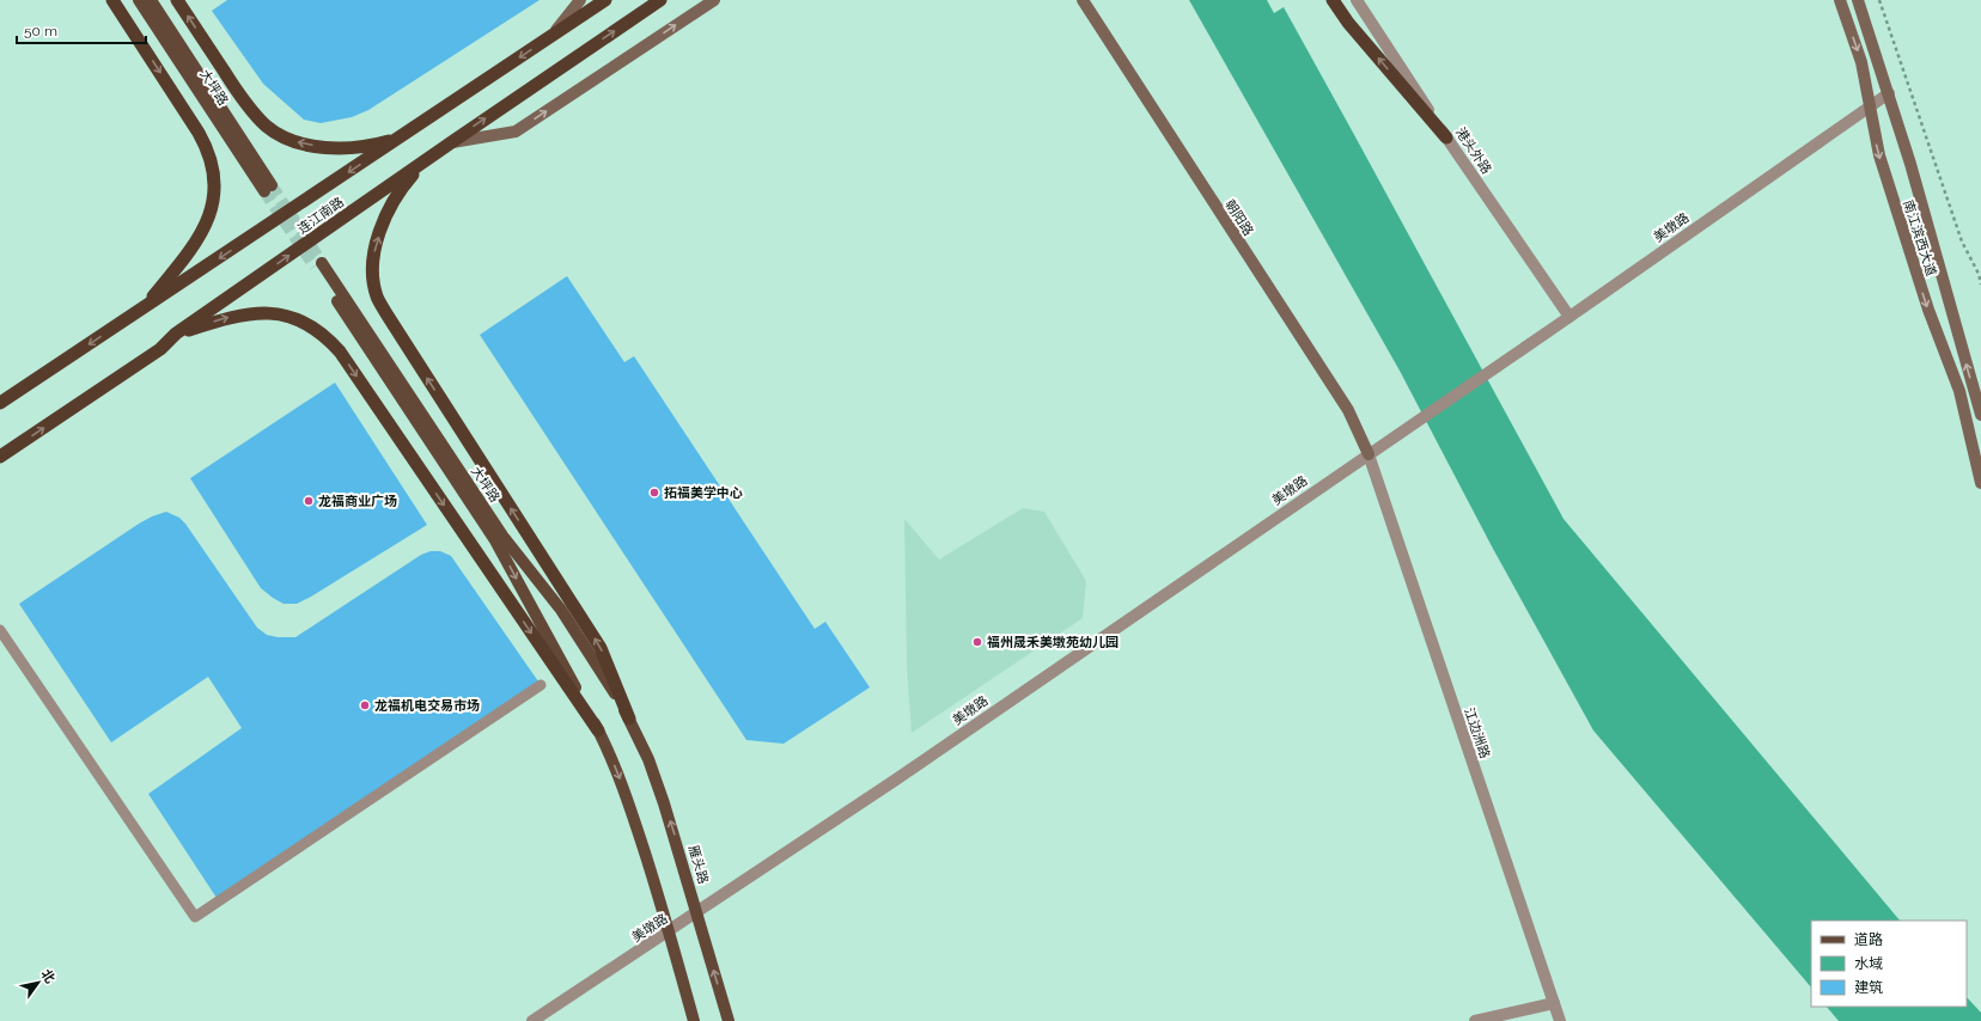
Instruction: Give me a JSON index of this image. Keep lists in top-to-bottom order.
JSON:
{
  "streets": {
    "highway": ["连江南路"],
    "main road": [
      "大坪路",
      "朝阳路",
      "南江滨西大道",
      "雁头路"
    ],
    "street": ["港头外路", "美墩路", "江边洲路"]
  },
  "crossings": [
    ["大坪路", "雁头路"],
    ["港头外路", "美墩路"],
    ["朝阳路", "美墩路"],
    ["朝阳路", "江边洲路"],
    ["美墩路", "南江滨西大道"],
    ["美墩路", "江边洲路"],
    ["美墩路", "雁头路"]
  ],
  "places": [
    "拓福美学中心",
    "龙福商业广场",
    "福州晟禾美墩苑幼儿园",
    "龙福机电交易市场"
  ],
  "legend": ["道路", "水域", "建筑"],
  "scale_bar": "50 m",
  "north": "top right"
}
